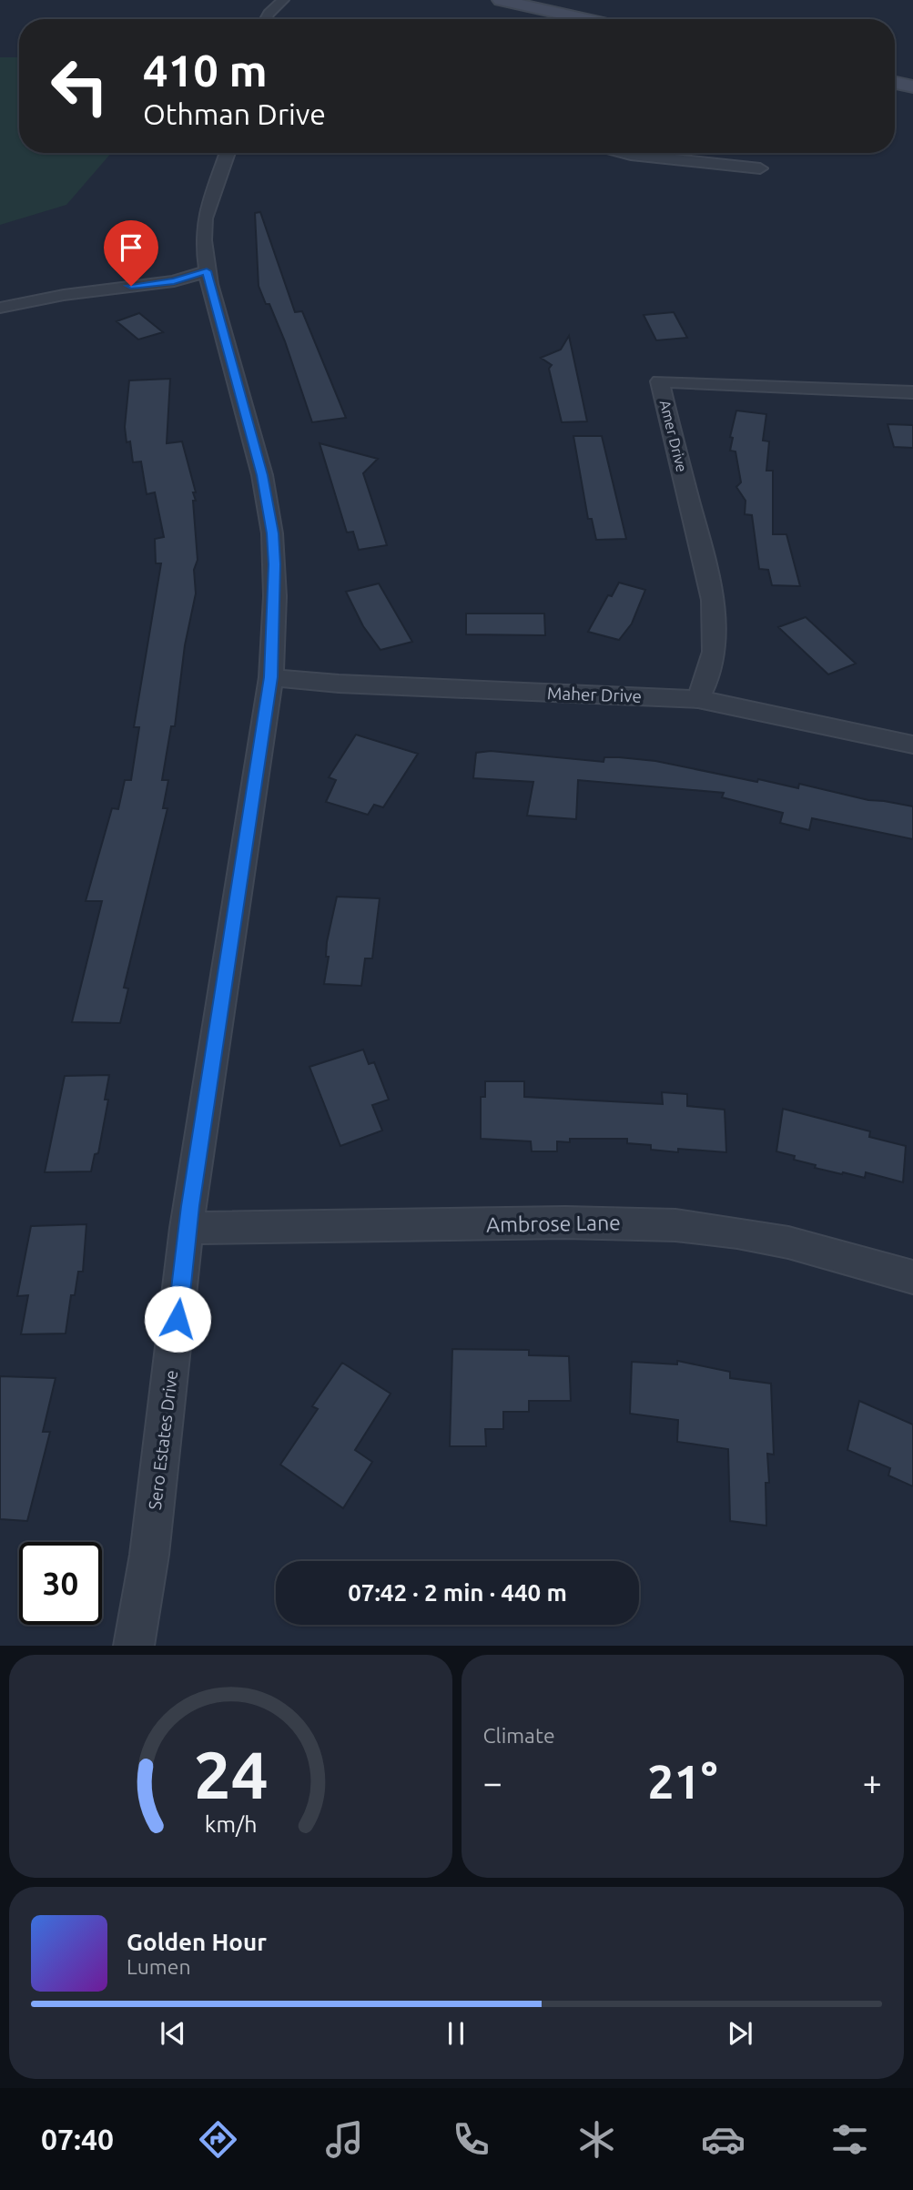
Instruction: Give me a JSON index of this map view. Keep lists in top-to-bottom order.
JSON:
{
  "streets": {
    "street": [
      "Amer Drive",
      "Maher Drive",
      "Ambrose Lane",
      "Sero Estates Drive"
    ]
  },
  "crossings": [
    ["Amer Drive", "Maher Drive"],
    ["Maher Drive", "Sero Estates Drive"],
    ["Ambrose Lane", "Sero Estates Drive"]
  ],
  "page": {
    "turn": ["410 m", "Othman Drive"],
    "limit": "30",
    "trip": "07:42 · 2 min · 440 m",
    "tile": "Climate",
    "heat": ["−", "21°", "+"],
    "song": ["Golden Hour", "Lumen"],
    "tabs": "07:40",
    "gauge": ["24", "km/h"]
  }
}
